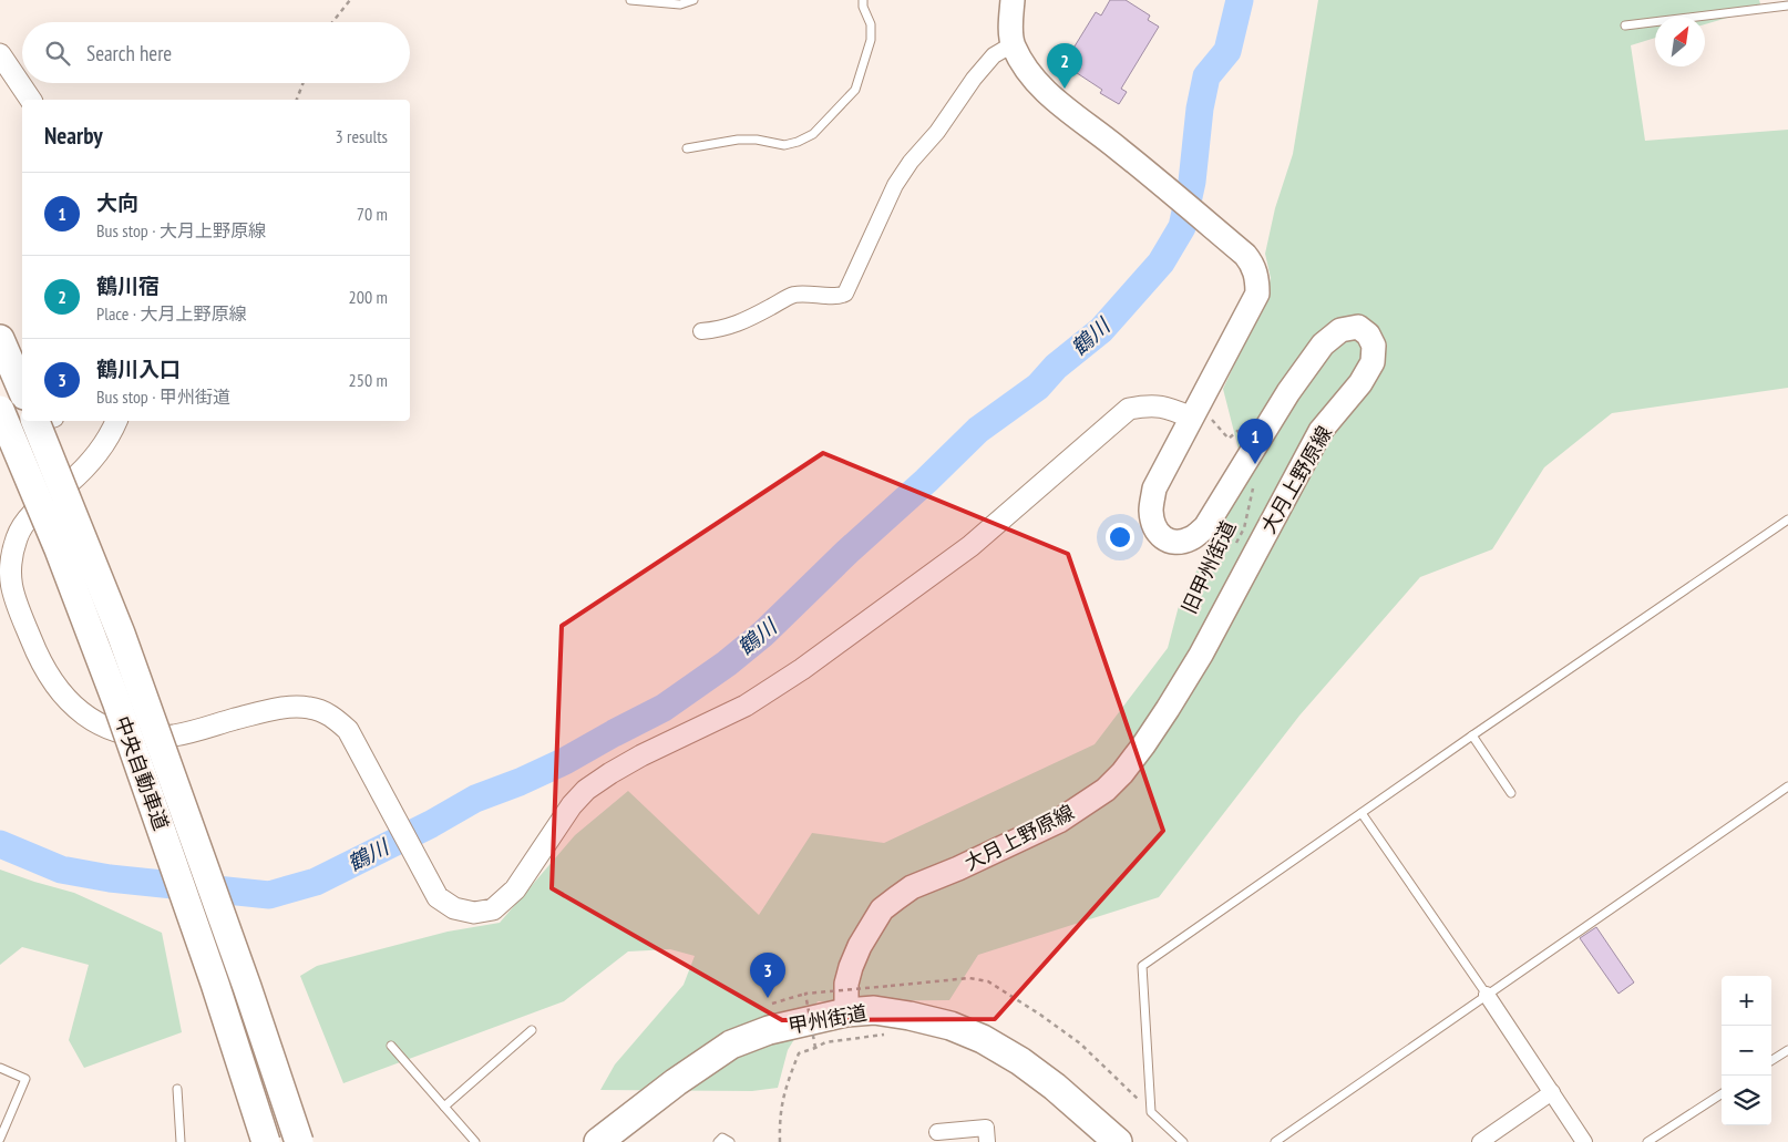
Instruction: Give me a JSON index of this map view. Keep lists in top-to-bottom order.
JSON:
{
  "streets": {
    "highway": ["中央自動車道", "甲州街道"],
    "main road": ["大月上野原線"],
    "path": ["旧甲州街道"]
  },
  "crossings": [
    ["大月上野原線", "甲州街道"]
  ],
  "water": ["鶴川"],
  "north": "top right",
  "page": {
    "search": "Search here",
    "pins": ["2", "1", "3"],
    "heading": ["Nearby", "3 results"],
    "list": [
      {
        "mark": "1",
        "name": "大向",
        "note": "Bus stop · 大月上野原線",
        "value": "70 m"
      },
      {
        "mark": "2",
        "name": "鶴川宿",
        "note": "Place · 大月上野原線",
        "value": "200 m"
      },
      {
        "mark": "3",
        "name": "鶴川入口",
        "note": "Bus stop · 甲州街道",
        "value": "250 m"
      }
    ],
    "map_buttons": ["+", "−"]
  }
}
